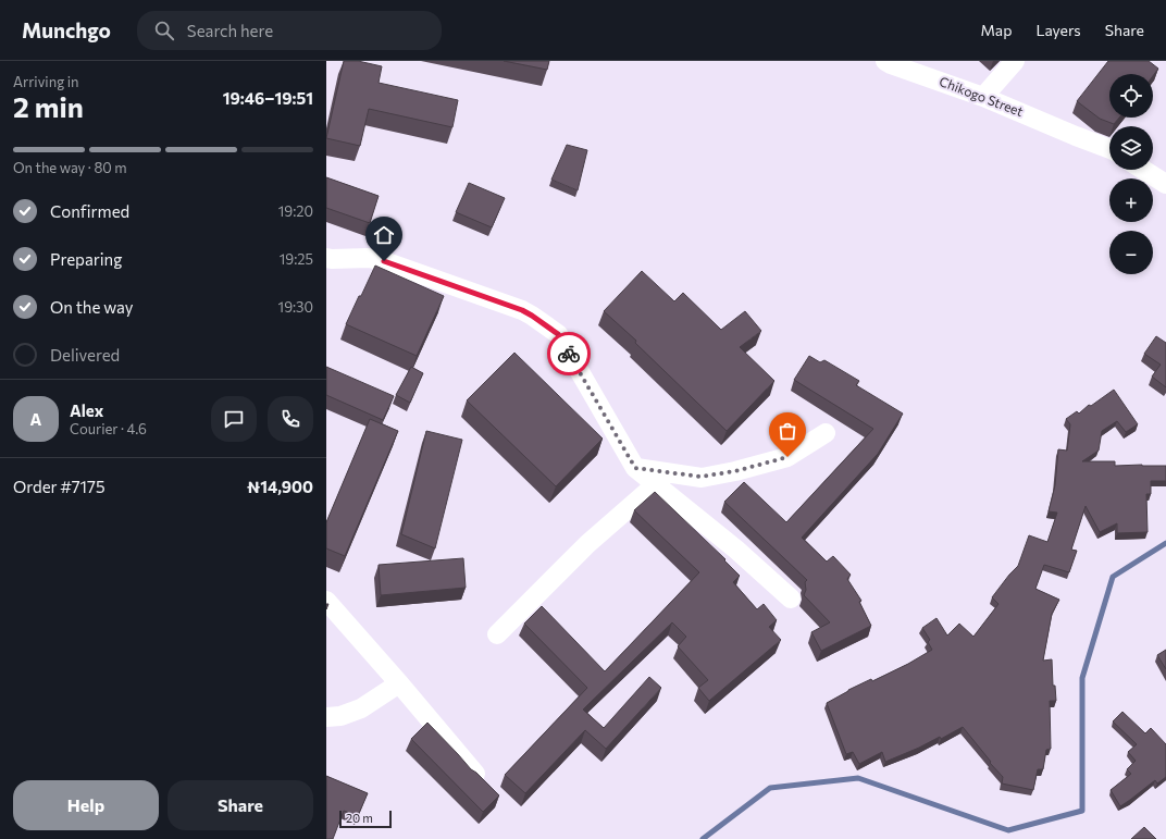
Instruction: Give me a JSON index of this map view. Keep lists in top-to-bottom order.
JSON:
{
  "streets": {
    "street": ["Chikogo Street"]
  },
  "scale_bar": "20 m",
  "page": {
    "header": "Munchgo",
    "search": "Search here",
    "nav": ["Map", "Layers", "Share"],
    "heading": ["2 min", "Arriving in", "19:46–19:51"],
    "panel": [
      "Alex",
      "Courier · 4.6",
      "Order #7175",
      "₦14,900"
    ],
    "map_buttons": ["+", "−"],
    "bar": "On the way · 80 m",
    "list": [
      ["Confirmed", "19:20"],
      ["Preparing", "19:25"],
      ["On the way", "19:30"],
      "Delivered"
    ],
    "round": "A",
    "buttons": ["Help", "Share"],
    "scale": "20 m"
  }
}
